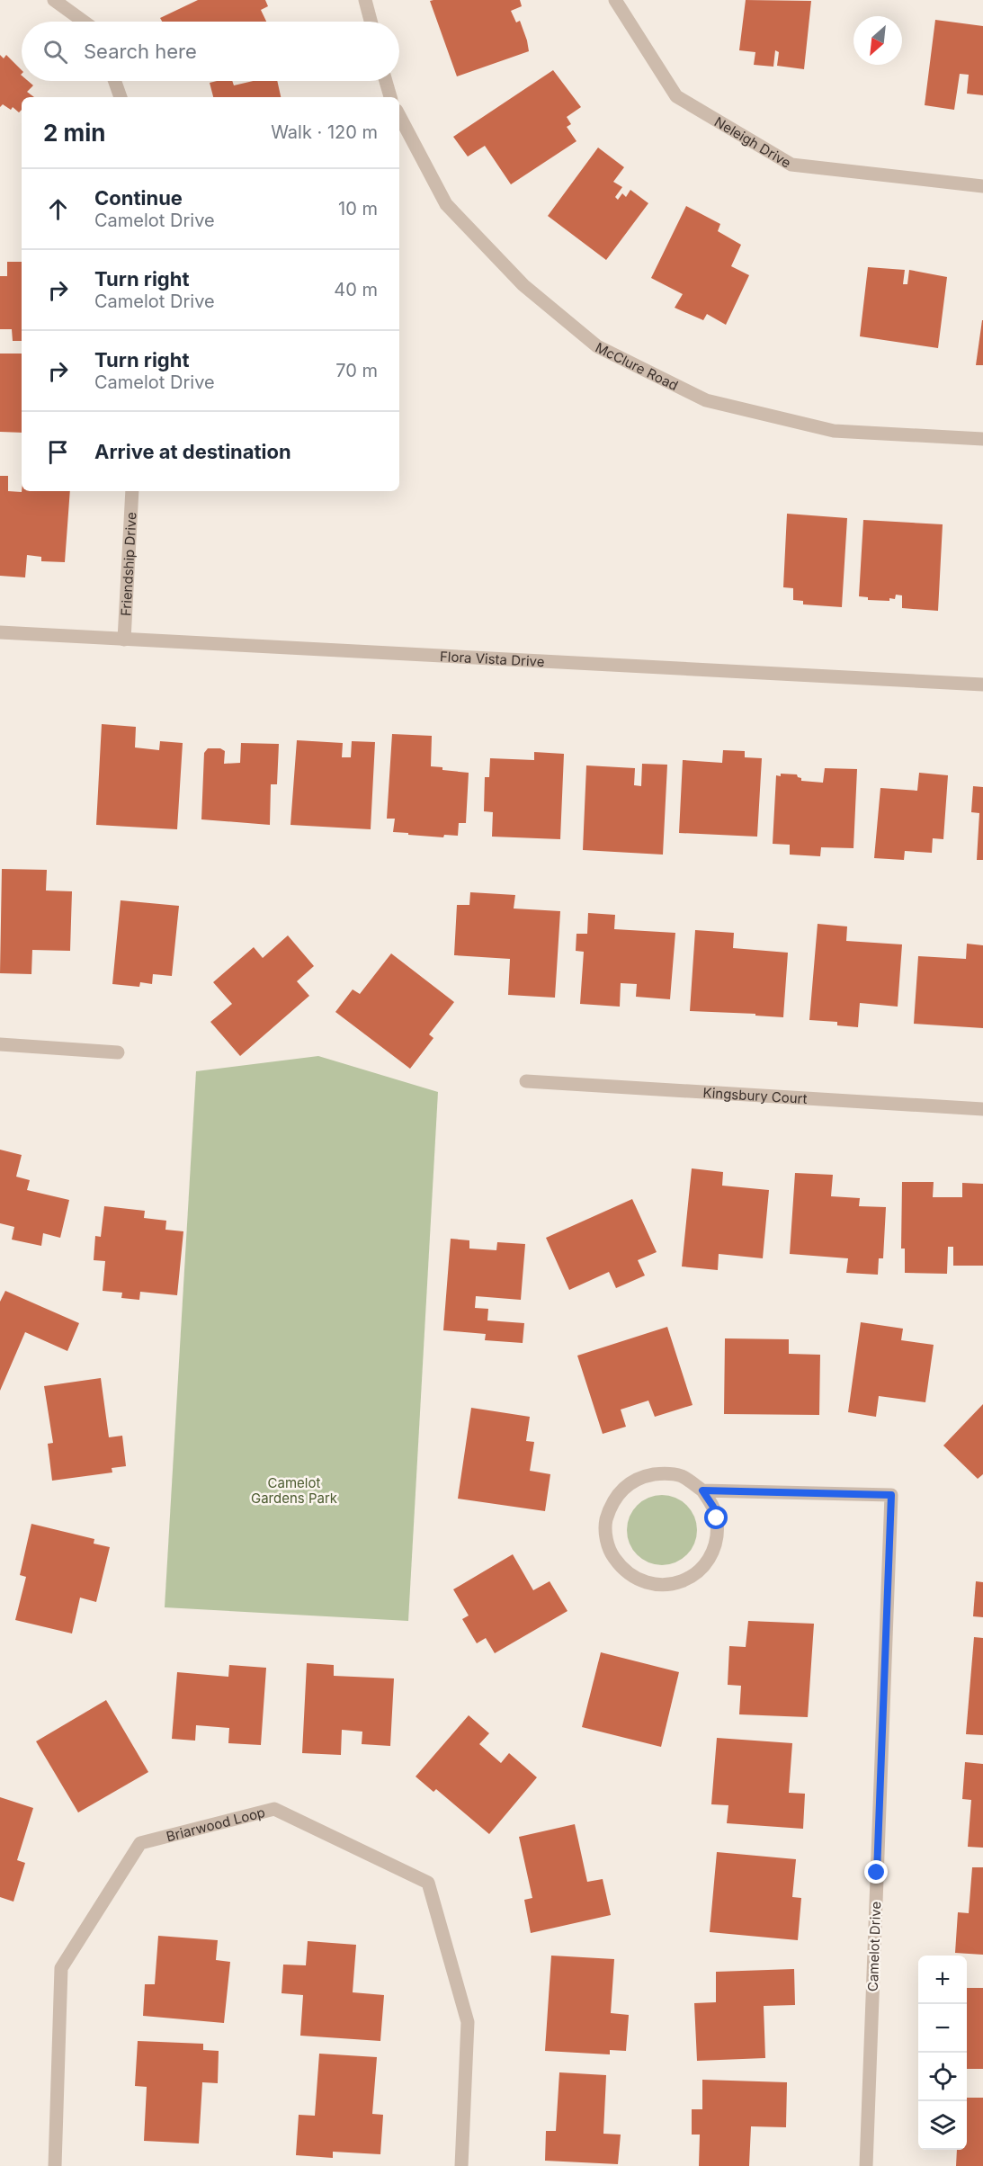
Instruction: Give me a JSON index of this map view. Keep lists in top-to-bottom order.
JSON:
{
  "streets": {
    "street": [
      "Neleigh Drive",
      "McClure Road",
      "Friendship Drive",
      "Flora Vista Drive",
      "Kingsbury Court",
      "Briarwood Loop",
      "Camelot Drive"
    ]
  },
  "crossings": [
    ["Friendship Drive", "Flora Vista Drive"]
  ],
  "parks": ["Camelot Gardens Park"],
  "north": "bottom left",
  "page": {
    "search": "Search here",
    "heading": ["2 min", "Walk · 120 m"],
    "list": [
      ["Continue", "Camelot Drive", "10 m"],
      ["Turn right", "Camelot Drive", "40 m"],
      ["Turn right", "Camelot Drive", "70 m"],
      "Arrive at destination"
    ],
    "map_buttons": ["+", "−"]
  }
}
